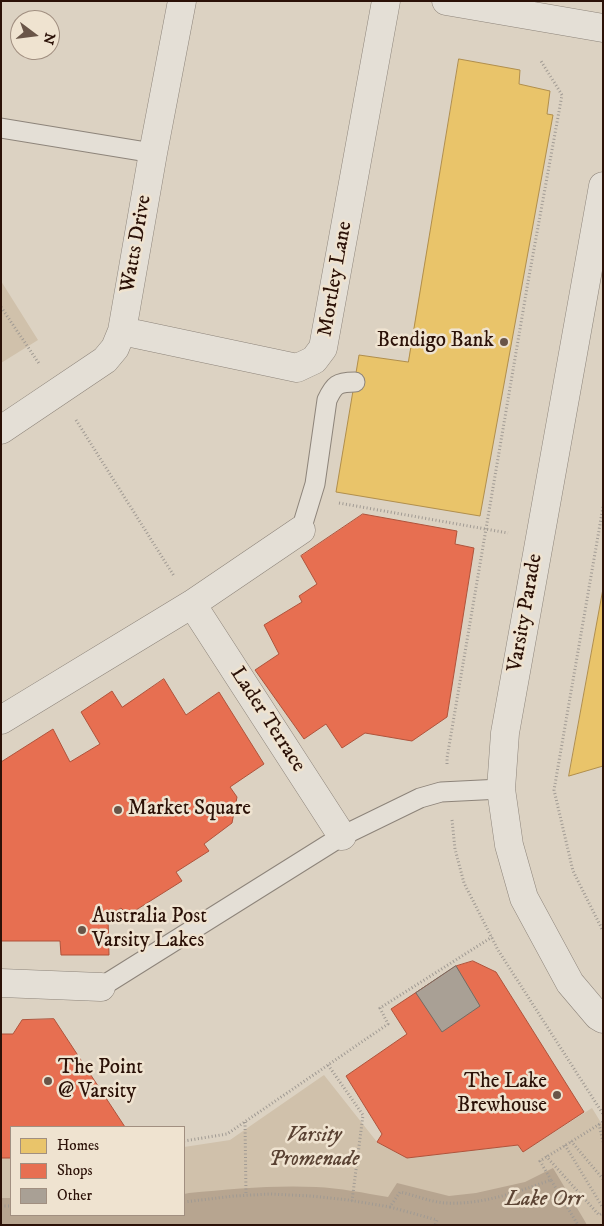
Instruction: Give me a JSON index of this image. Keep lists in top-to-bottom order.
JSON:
{
  "streets": {
    "street": [
      "Watts Drive",
      "Mortley Lane",
      "Varsity Parade",
      "Lader Terrace"
    ]
  },
  "crossings": [
    ["Watts Drive", "Mortley Lane"]
  ],
  "water": ["Lake Orr"],
  "parks": ["Varsity Promenade"],
  "places": [
    "Bendigo Bank",
    "Market Square",
    "Australia Post Varsity Lakes",
    "The Point @ Varsity",
    "The Lake Brewhouse"
  ],
  "legend": ["Homes", "Shops", "Other"],
  "north": "right"
}
